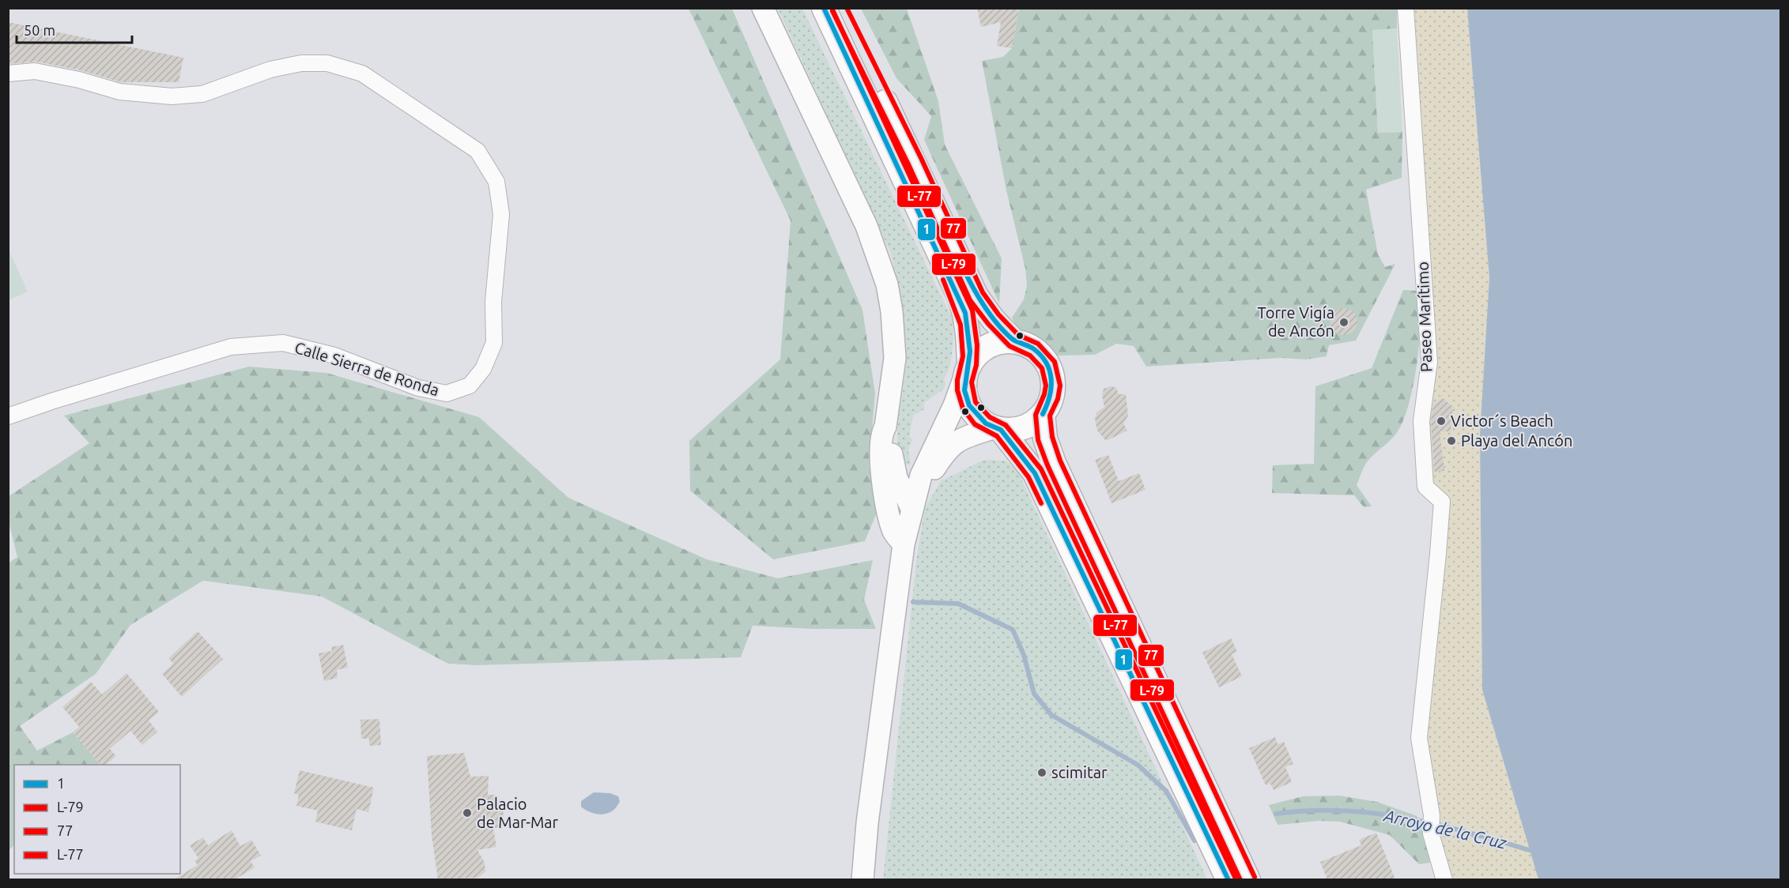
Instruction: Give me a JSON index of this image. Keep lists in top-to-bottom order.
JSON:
{
  "streets": {
    "street": ["Paseo Marítimo", "Calle Sierra de Ronda"]
  },
  "water": ["Arroyo de la Cruz"],
  "places": [
    "Torre Vigía de Ancón",
    "Victor´s Beach",
    "Playa del Ancón",
    "scimitar",
    "Palacio de Mar-Mar"
  ],
  "lines": [
    "transit line 1",
    "transit line 77",
    "transit line L-77",
    "transit line L-79"
  ],
  "legend": [
    "1",
    "L-79",
    "77",
    "L-77"
  ],
  "scale_bar": "50 m"
}
